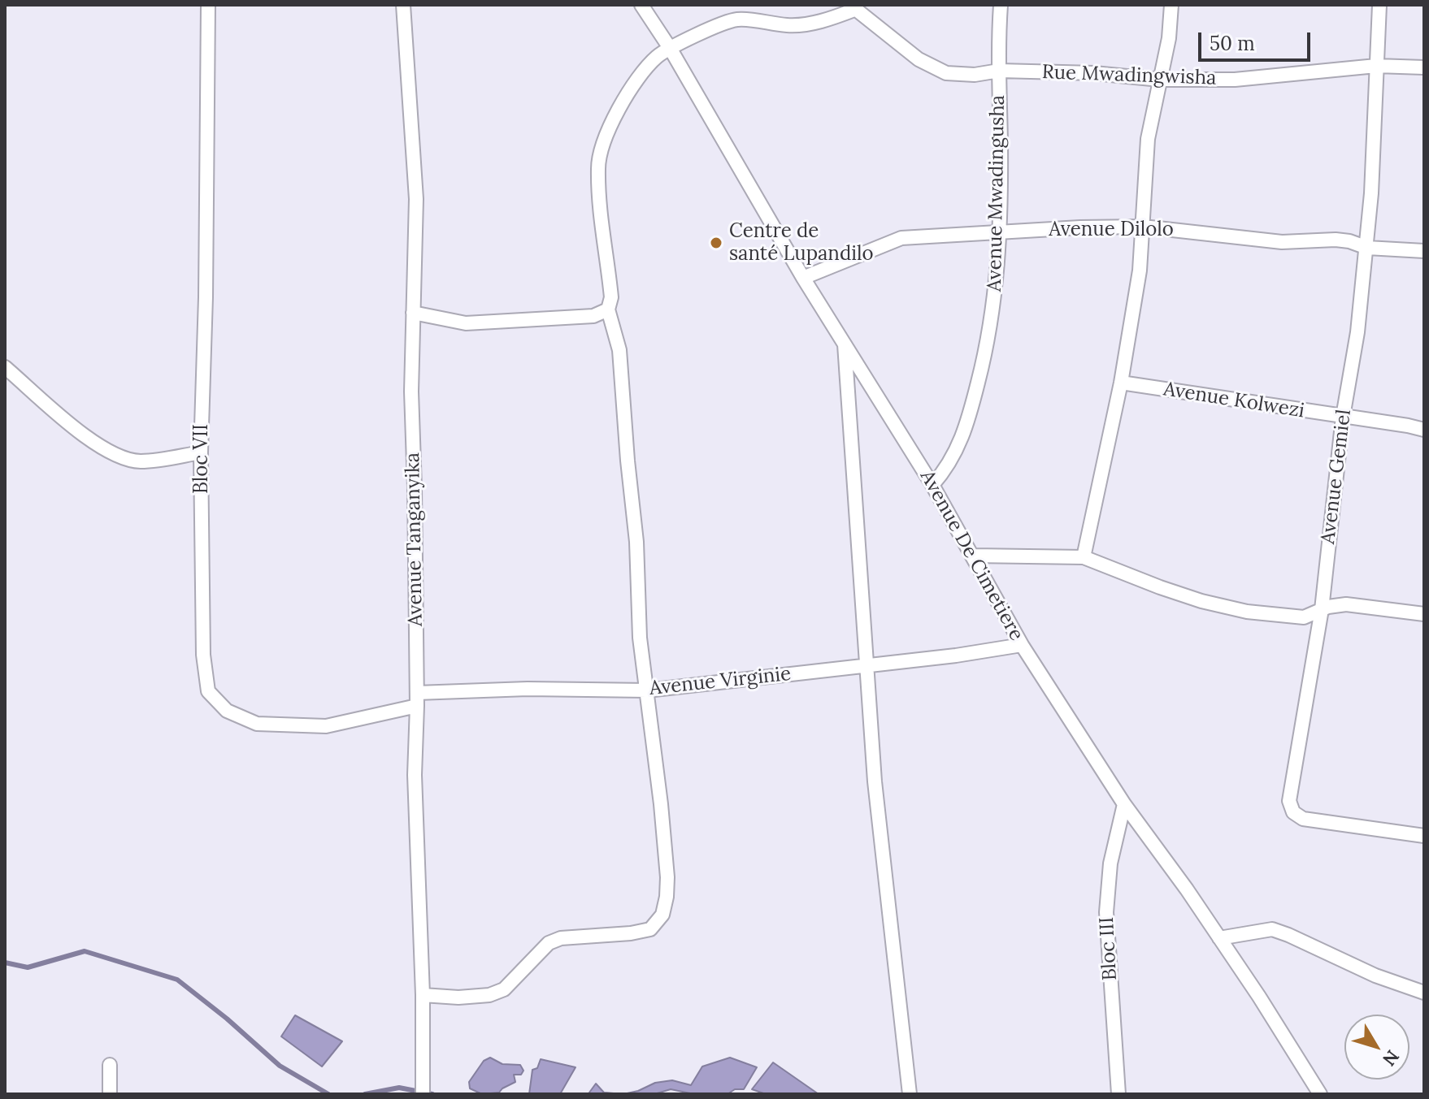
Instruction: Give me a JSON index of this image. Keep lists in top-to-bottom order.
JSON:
{
  "streets": {
    "street": [
      "Rue Mwadingwisha",
      "Avenue Mwadingusha",
      "Avenue Dilolo",
      "Avenue Kolwezi",
      "Bloc VII",
      "Avenue Gemiel",
      "Avenue Tanganyika",
      "Avenue De Cimetiere",
      "Avenue Virginie",
      "Bloc III"
    ]
  },
  "crossings": [
    ["Rue Mwadingwisha", "Avenue Mwadingusha"],
    ["Rue Mwadingwisha", "Avenue Gemiel"],
    ["Avenue Mwadingusha", "Avenue Dilolo"],
    ["Avenue Mwadingusha", "Avenue De Cimetiere"],
    ["Avenue Dilolo", "Avenue Gemiel"],
    ["Avenue Dilolo", "Avenue De Cimetiere"],
    ["Avenue Kolwezi", "Avenue Gemiel"],
    ["Bloc VII", "Avenue Tanganyika"],
    ["Bloc VII", "Avenue Virginie"],
    ["Avenue Tanganyika", "Avenue Virginie"],
    ["Avenue De Cimetiere", "Avenue Virginie"],
    ["Avenue De Cimetiere", "Bloc III"]
  ],
  "places": ["Centre de santé Lupandilo"],
  "scale_bar": "50 m",
  "north": "bottom right"
}
